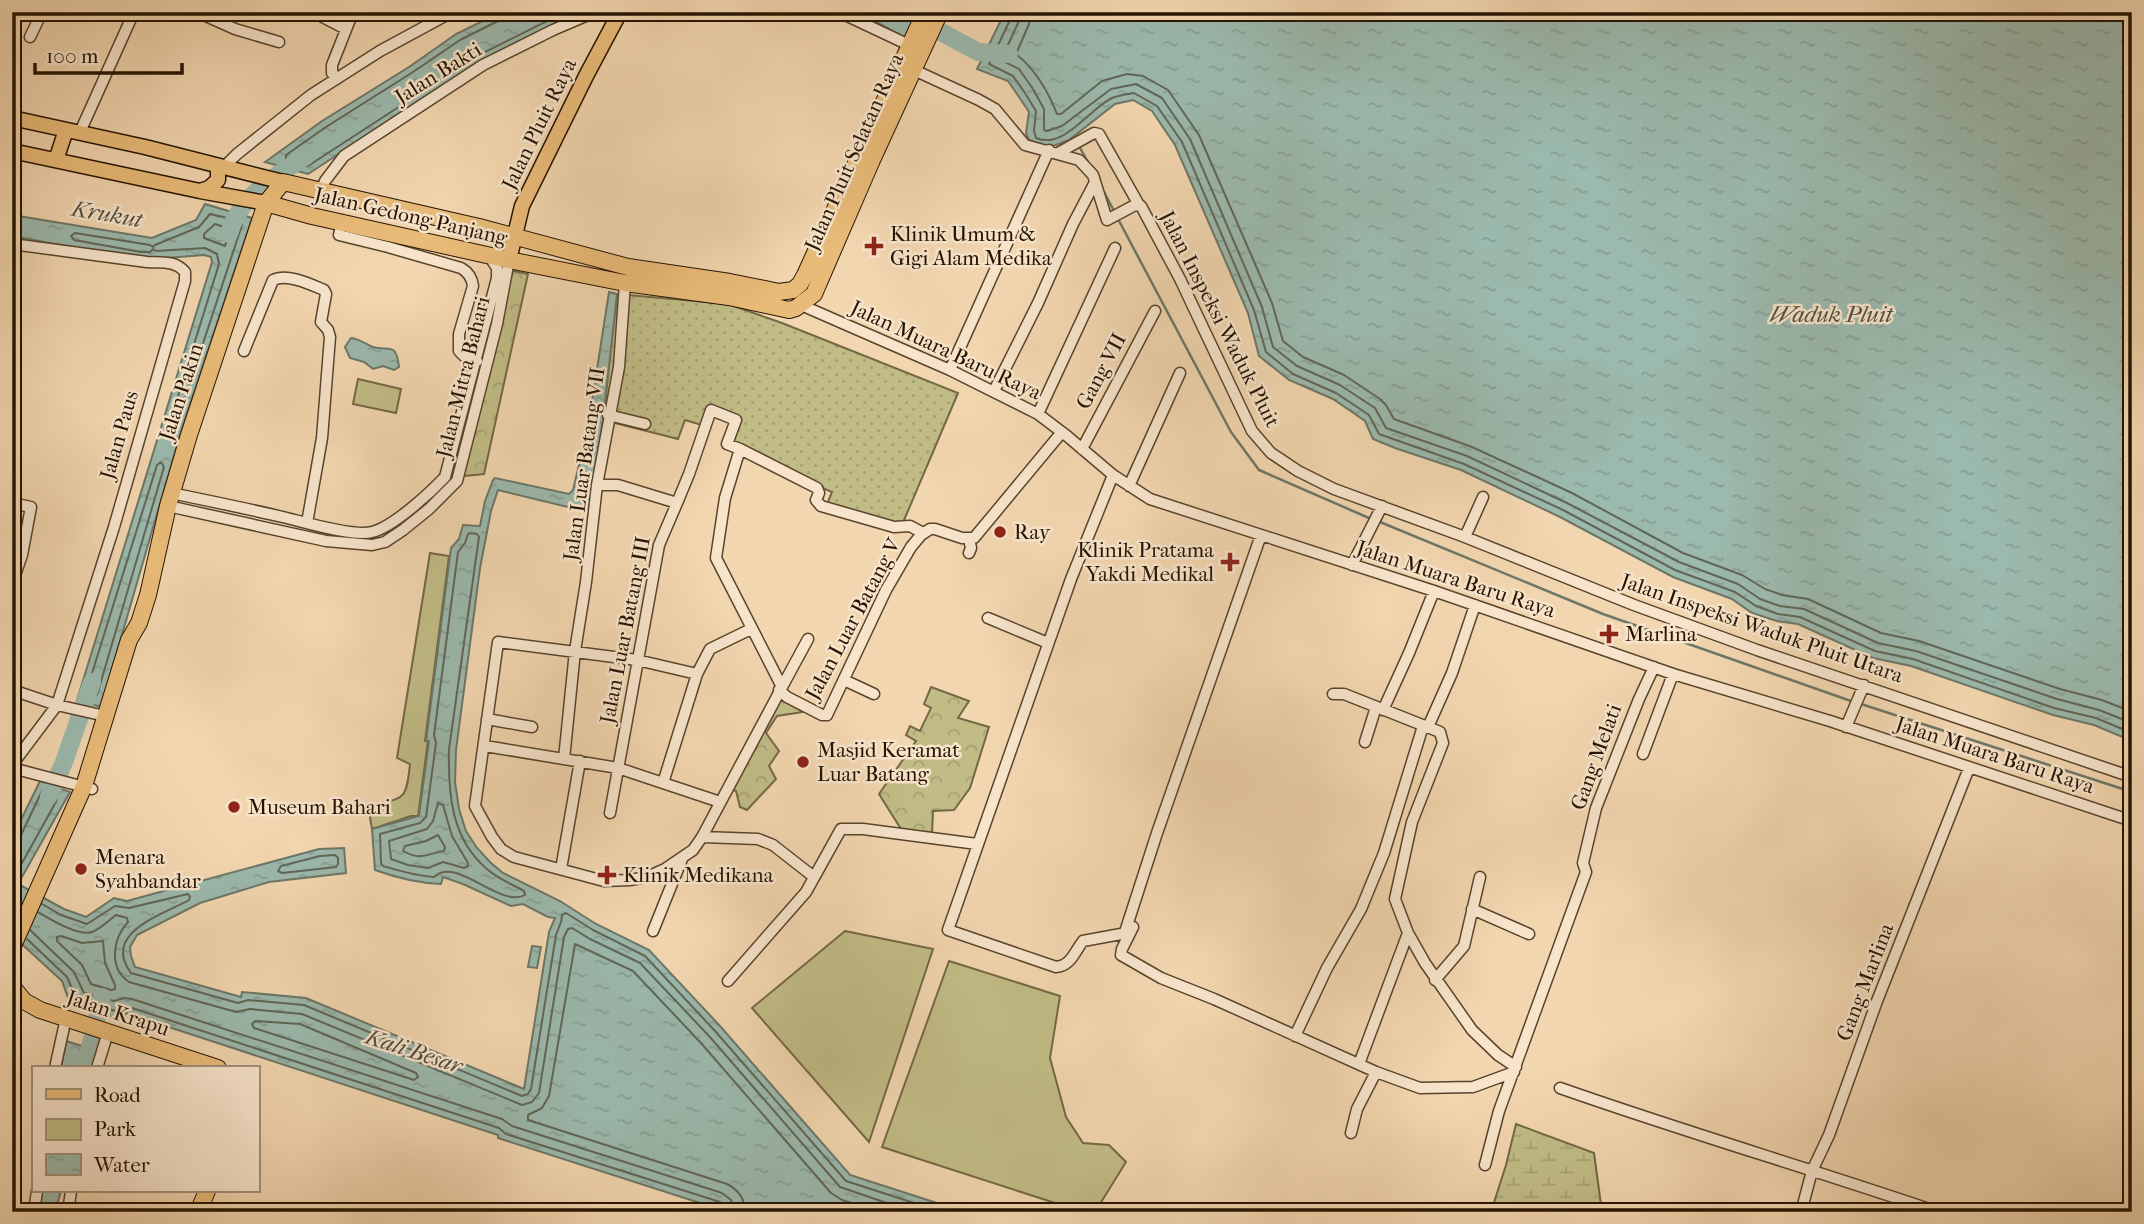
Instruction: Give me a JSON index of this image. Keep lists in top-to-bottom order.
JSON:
{
  "streets": {
    "highway": [
      "Jalan Pluit Selatan Raya",
      "Jalan Gedong Panjang",
      "Jalan Pakin",
      "Jalan Krapu"
    ],
    "main road": ["Jalan Pluit Raya"],
    "street": [
      "Jalan Bakti",
      "Jalan Inspeksi Waduk Pluit",
      "Jalan Muara Baru Raya",
      "Gang VII",
      "Jalan Mitra Bahari",
      "Jalan Paus",
      "Jalan Luar Batang VII",
      "Jalan Luar Batang V",
      "Jalan Inspeksi Waduk Pluit Utara",
      "Jalan Luar Batang III",
      "Gang Melati",
      "Gang Marlina"
    ]
  },
  "crossings": [
    ["Jalan Bakti", "Jalan Gedong Panjang"],
    ["Jalan Pluit Raya", "Jalan Gedong Panjang"],
    ["Jalan Pluit Raya", "Jalan Mitra Bahari"],
    ["Jalan Pluit Selatan Raya", "Jalan Gedong Panjang"],
    ["Jalan Pluit Selatan Raya", "Jalan Inspeksi Waduk Pluit"],
    ["Jalan Pluit Selatan Raya", "Jalan Muara Baru Raya"],
    ["Jalan Gedong Panjang", "Jalan Muara Baru Raya"],
    ["Jalan Gedong Panjang", "Jalan Mitra Bahari"],
    ["Jalan Gedong Panjang", "Jalan Pakin"],
    ["Jalan Gedong Panjang", "Jalan Luar Batang VII"],
    ["Jalan Inspeksi Waduk Pluit", "Jalan Inspeksi Waduk Pluit Utara"],
    ["Jalan Muara Baru Raya", "Gang VII"],
    ["Jalan Muara Baru Raya", "Gang Melati"],
    ["Jalan Muara Baru Raya", "Gang Marlina"],
    ["Jalan Mitra Bahari", "Jalan Pakin"],
    ["Jalan Luar Batang V", "Jalan Luar Batang III"]
  ],
  "water": ["Krukut", "Waduk Pluit", "Kali Besar"],
  "places": {
    "health": [
      "Klinik Umum & Gigi Alam Medika",
      "Klinik Pratama Yakdi Medikal",
      "Marlina",
      "Klinik Medikana"
    ],
    "other": [
      "Ray",
      "Masjid Keramat Luar Batang",
      "Museum Bahari",
      "Menara Syahbandar"
    ]
  },
  "legend": ["Road", "Park", "Water"],
  "scale_bar": "100 m"
}
